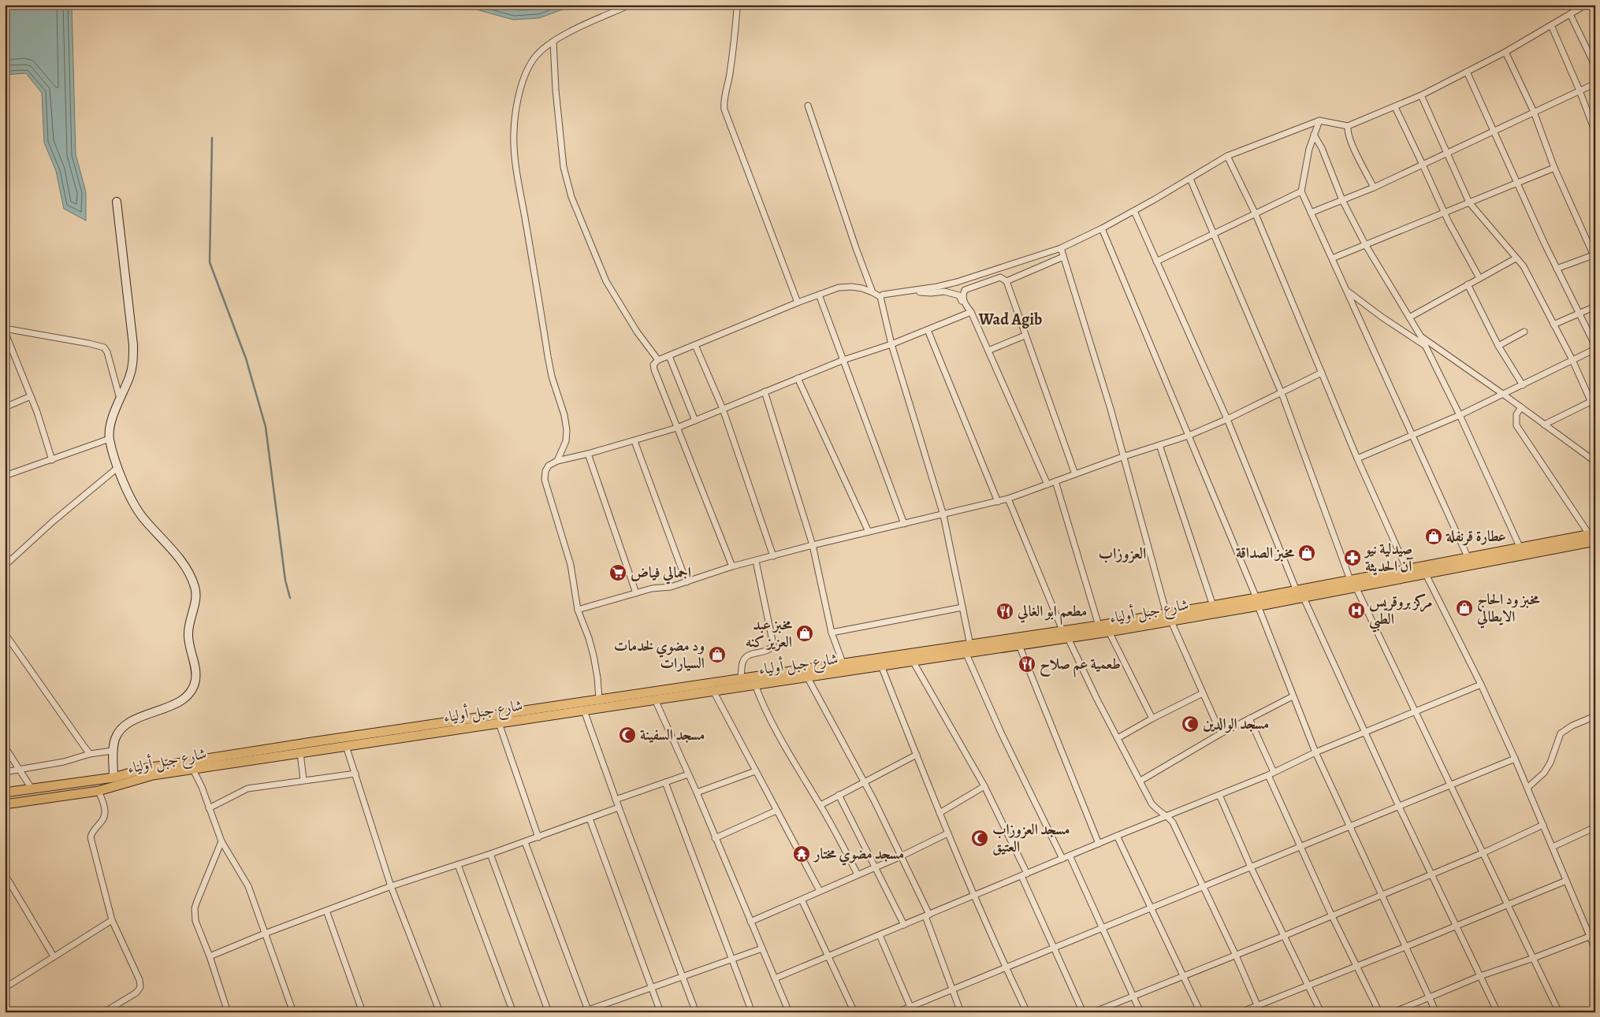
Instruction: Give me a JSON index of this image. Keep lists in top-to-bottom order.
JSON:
{
  "streets": {
    "main road": ["شارع جبل أولياء"]
  },
  "districts": ["Wad Agib", "العزوزاب"],
  "places": {
    "shop": [
      "عطارة قرنفلة",
      "مخبز الصداقة",
      "مخبز ود الحاج الايطالي",
      "مخبز عبد العزيز كنه",
      "ود مضوي لخدمات السيارات"
    ],
    "pharmacy": ["صيدلية نيو آن الحديثة"],
    "supermarket": ["اجمالي فياض"],
    "hospital": ["مركز بروقريس الطبي"],
    "restaurant": ["مطعم ابو الغالي", "طعمية عم صلاح"],
    "mosque": ["مسجد الوالدين", "مسجد السفينة", "مسجد العزوزاب العتيق"],
    "temple": ["مسجد مضوي مختار"]
  }
}
